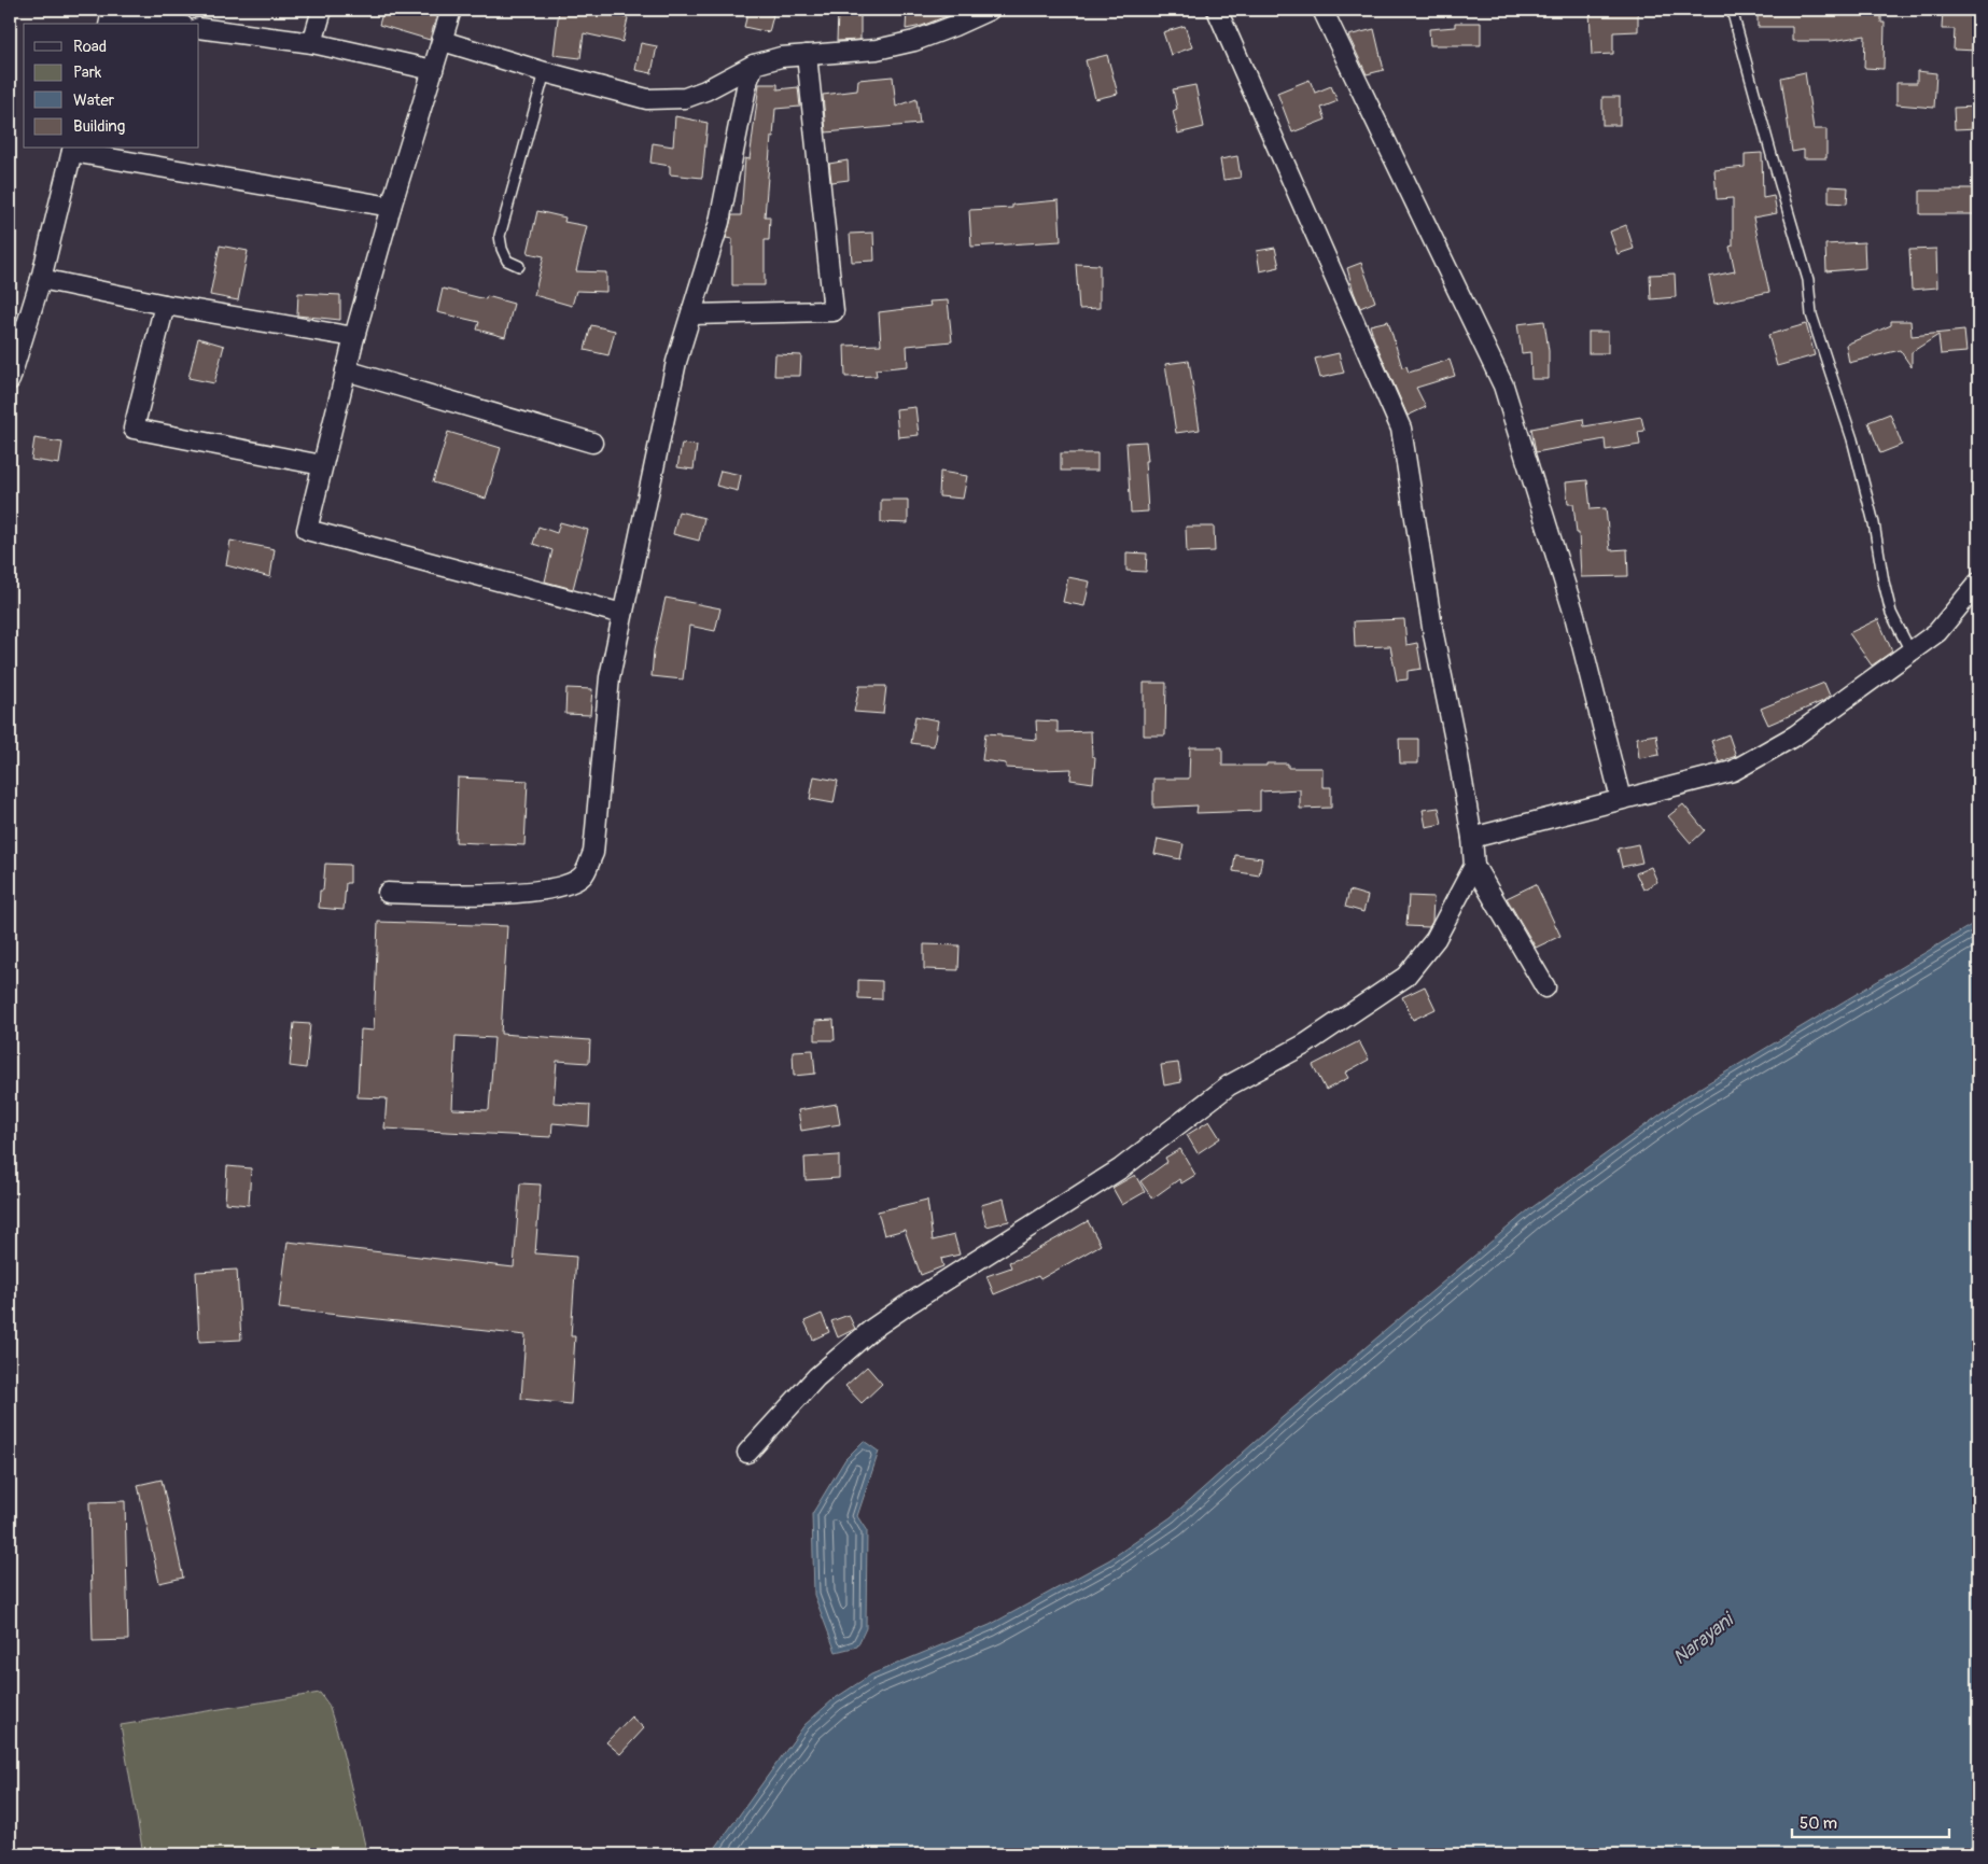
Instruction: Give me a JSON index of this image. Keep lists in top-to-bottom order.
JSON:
{
  "water": ["Narayani"],
  "legend": [
    "Road",
    "Park",
    "Water",
    "Building"
  ],
  "scale_bar": "50 m"
}
